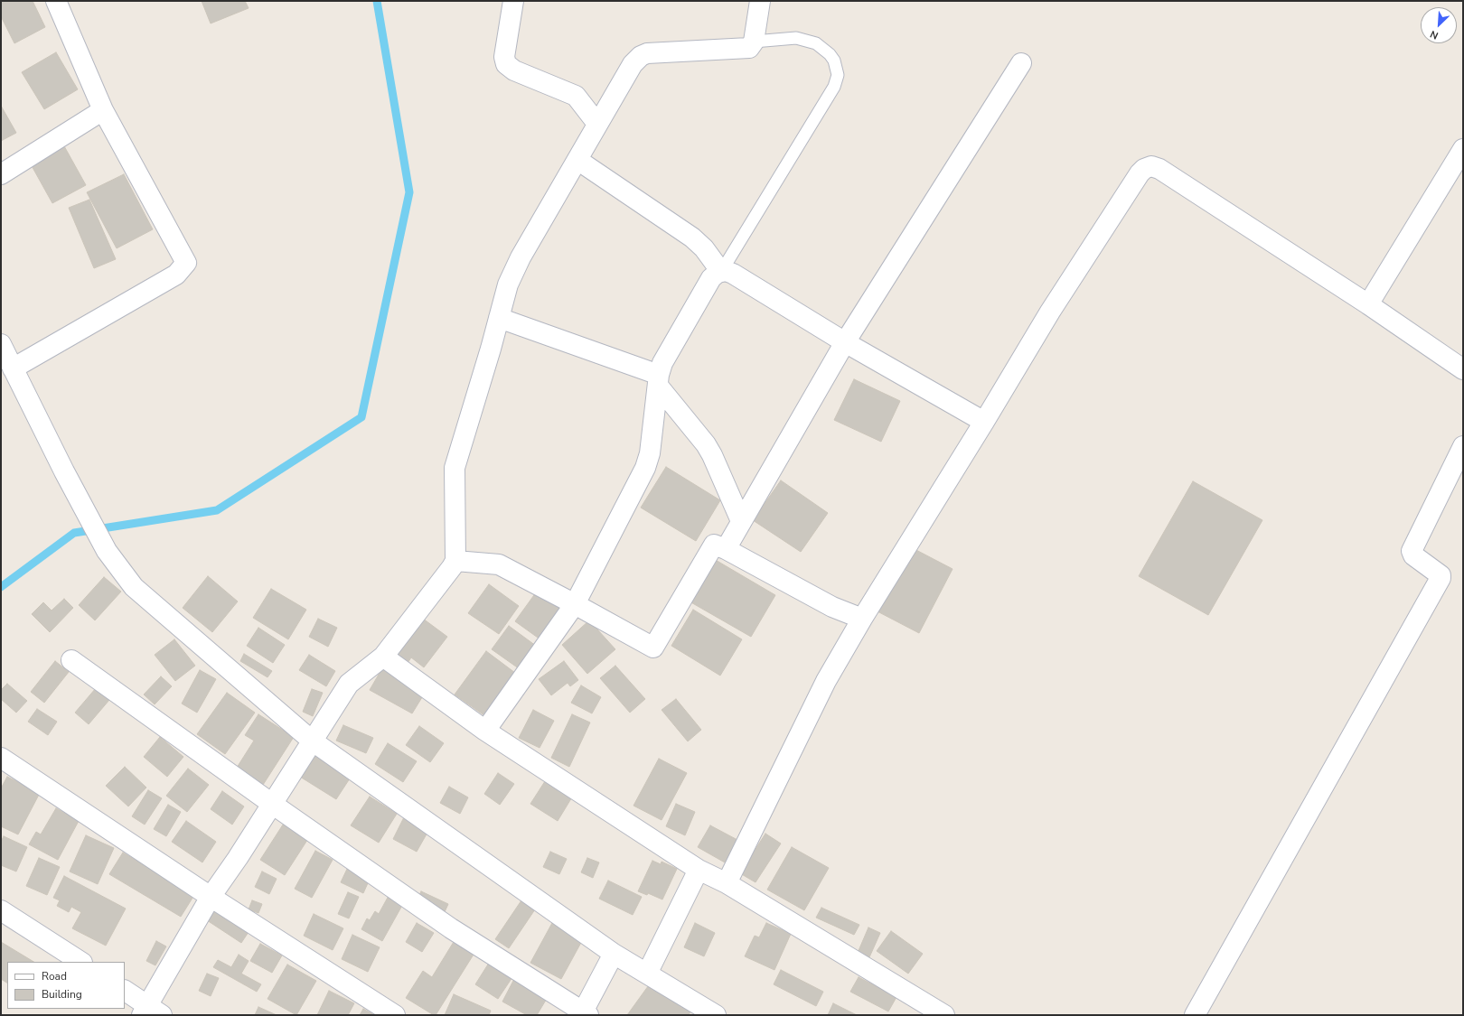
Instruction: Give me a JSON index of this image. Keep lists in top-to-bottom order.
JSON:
{
  "legend": ["Road", "Building"],
  "north": "bottom left"
}
